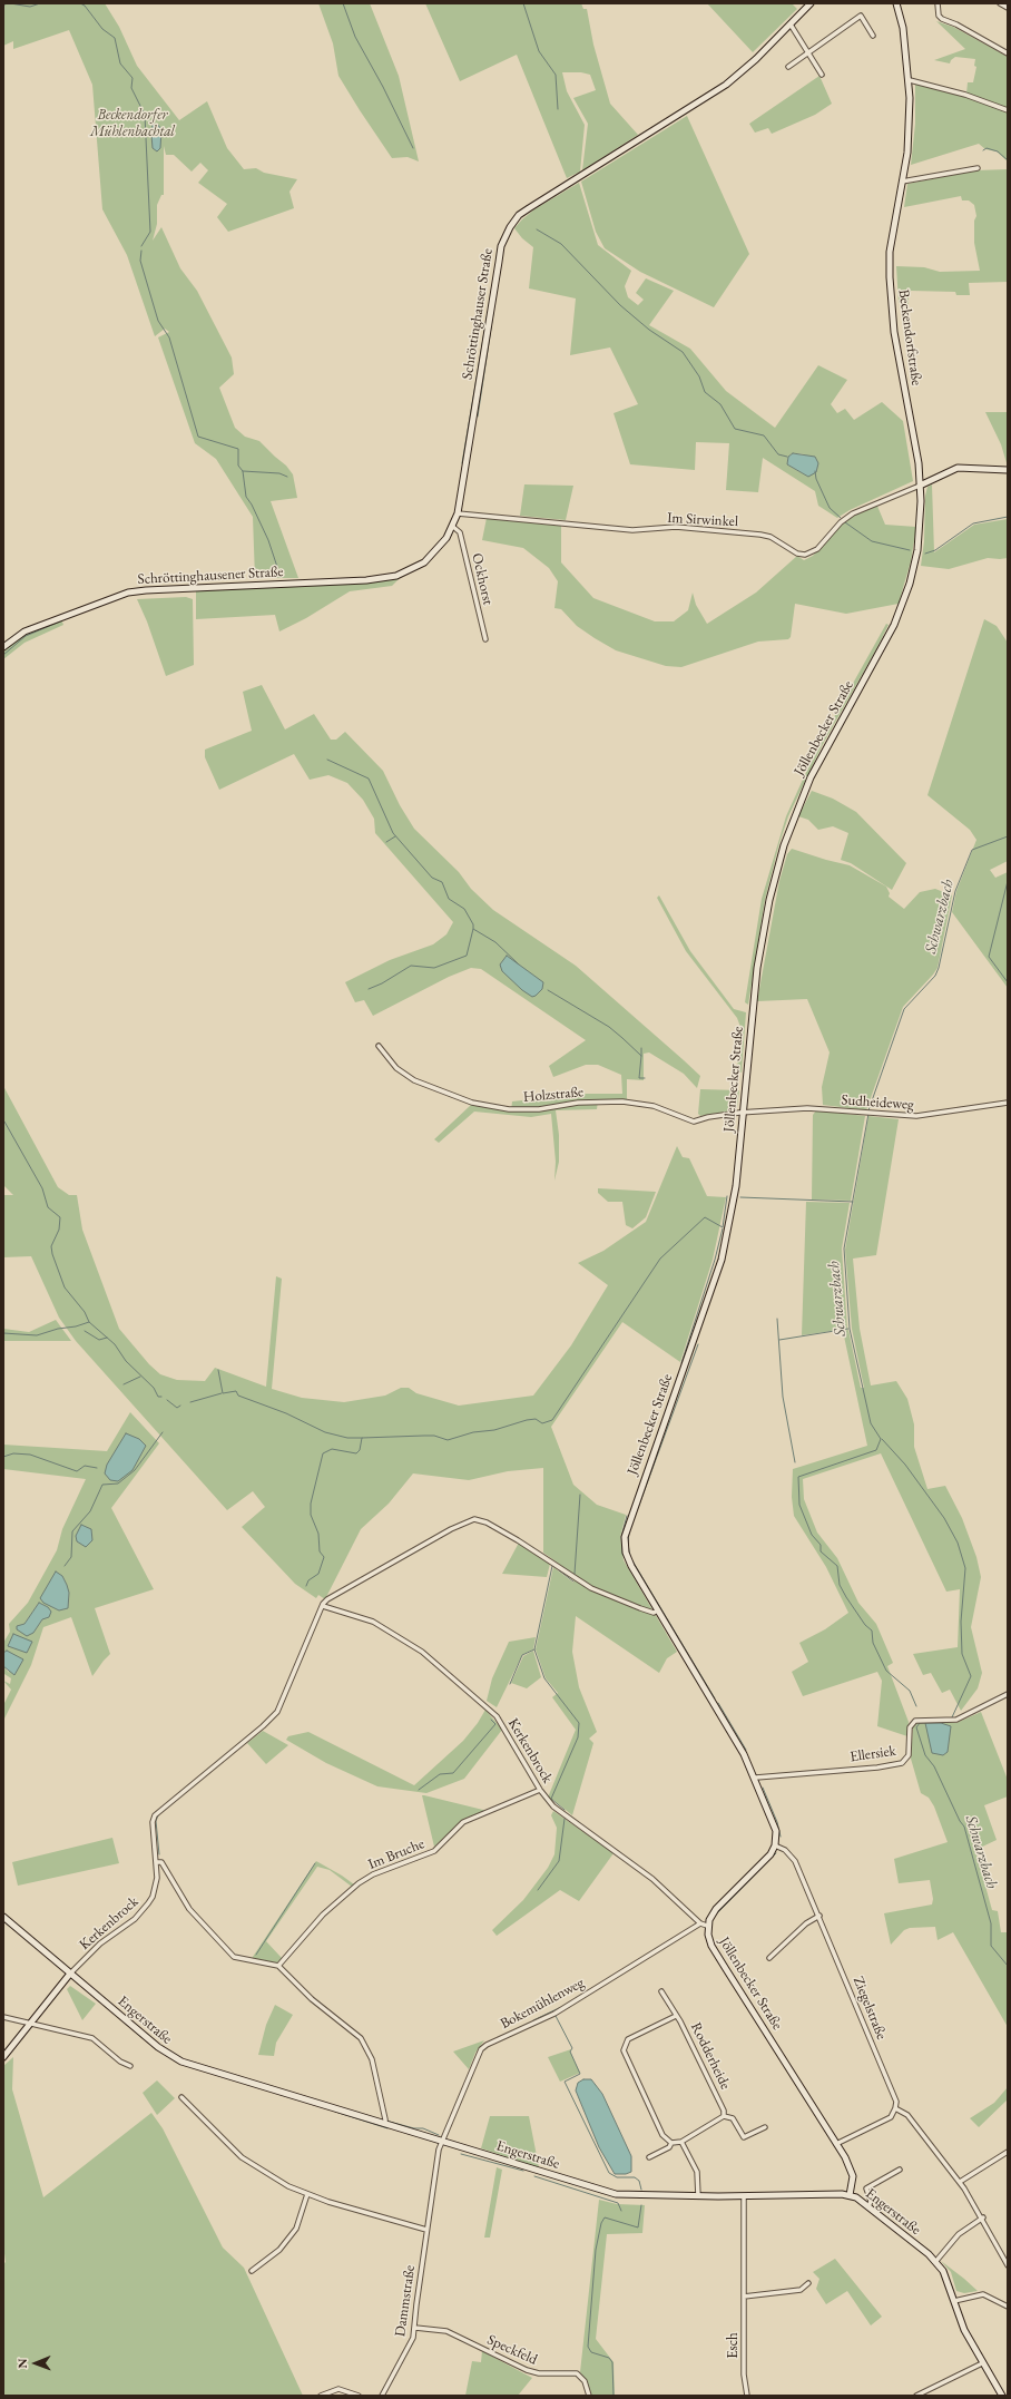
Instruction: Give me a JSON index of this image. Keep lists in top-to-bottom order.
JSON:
{
  "streets": {
    "street": [
      "Schröttinghauser Straße",
      "Beckendorfstraße",
      "Im Sirwinkel",
      "Schröttinghausener Straße",
      "Ockhorst",
      "Jöllenbecker Straße",
      "Holzstraße",
      "Sudheideweg",
      "Kerkenbrock",
      "Ellersiek",
      "Im Bruche",
      "Bokemühlenweg",
      "Ziegelstraße",
      "Engerstraße",
      "Rodderheide",
      "Dammstraße",
      "Esch",
      "Speckfeld"
    ]
  },
  "crossings": [
    ["Schröttinghauser Straße", "Im Sirwinkel"],
    ["Schröttinghauser Straße", "Schröttinghausener Straße"],
    ["Schröttinghauser Straße", "Ockhorst"],
    ["Beckendorfstraße", "Im Sirwinkel"],
    ["Beckendorfstraße", "Jöllenbecker Straße"],
    ["Jöllenbecker Straße", "Holzstraße"],
    ["Jöllenbecker Straße", "Sudheideweg"],
    ["Jöllenbecker Straße", "Kerkenbrock"],
    ["Jöllenbecker Straße", "Ellersiek"],
    ["Jöllenbecker Straße", "Ziegelstraße"],
    ["Jöllenbecker Straße", "Engerstraße"],
    ["Holzstraße", "Sudheideweg"],
    ["Kerkenbrock", "Im Bruche"],
    ["Kerkenbrock", "Bokemühlenweg"],
    ["Kerkenbrock", "Engerstraße"],
    ["Bokemühlenweg", "Engerstraße"],
    ["Bokemühlenweg", "Dammstraße"],
    ["Engerstraße", "Dammstraße"],
    ["Engerstraße", "Esch"],
    ["Dammstraße", "Speckfeld"]
  ],
  "water": ["Schwarzbach"],
  "parks": ["Beckendorfer Mühlenbachtal"],
  "north": "left"
}
